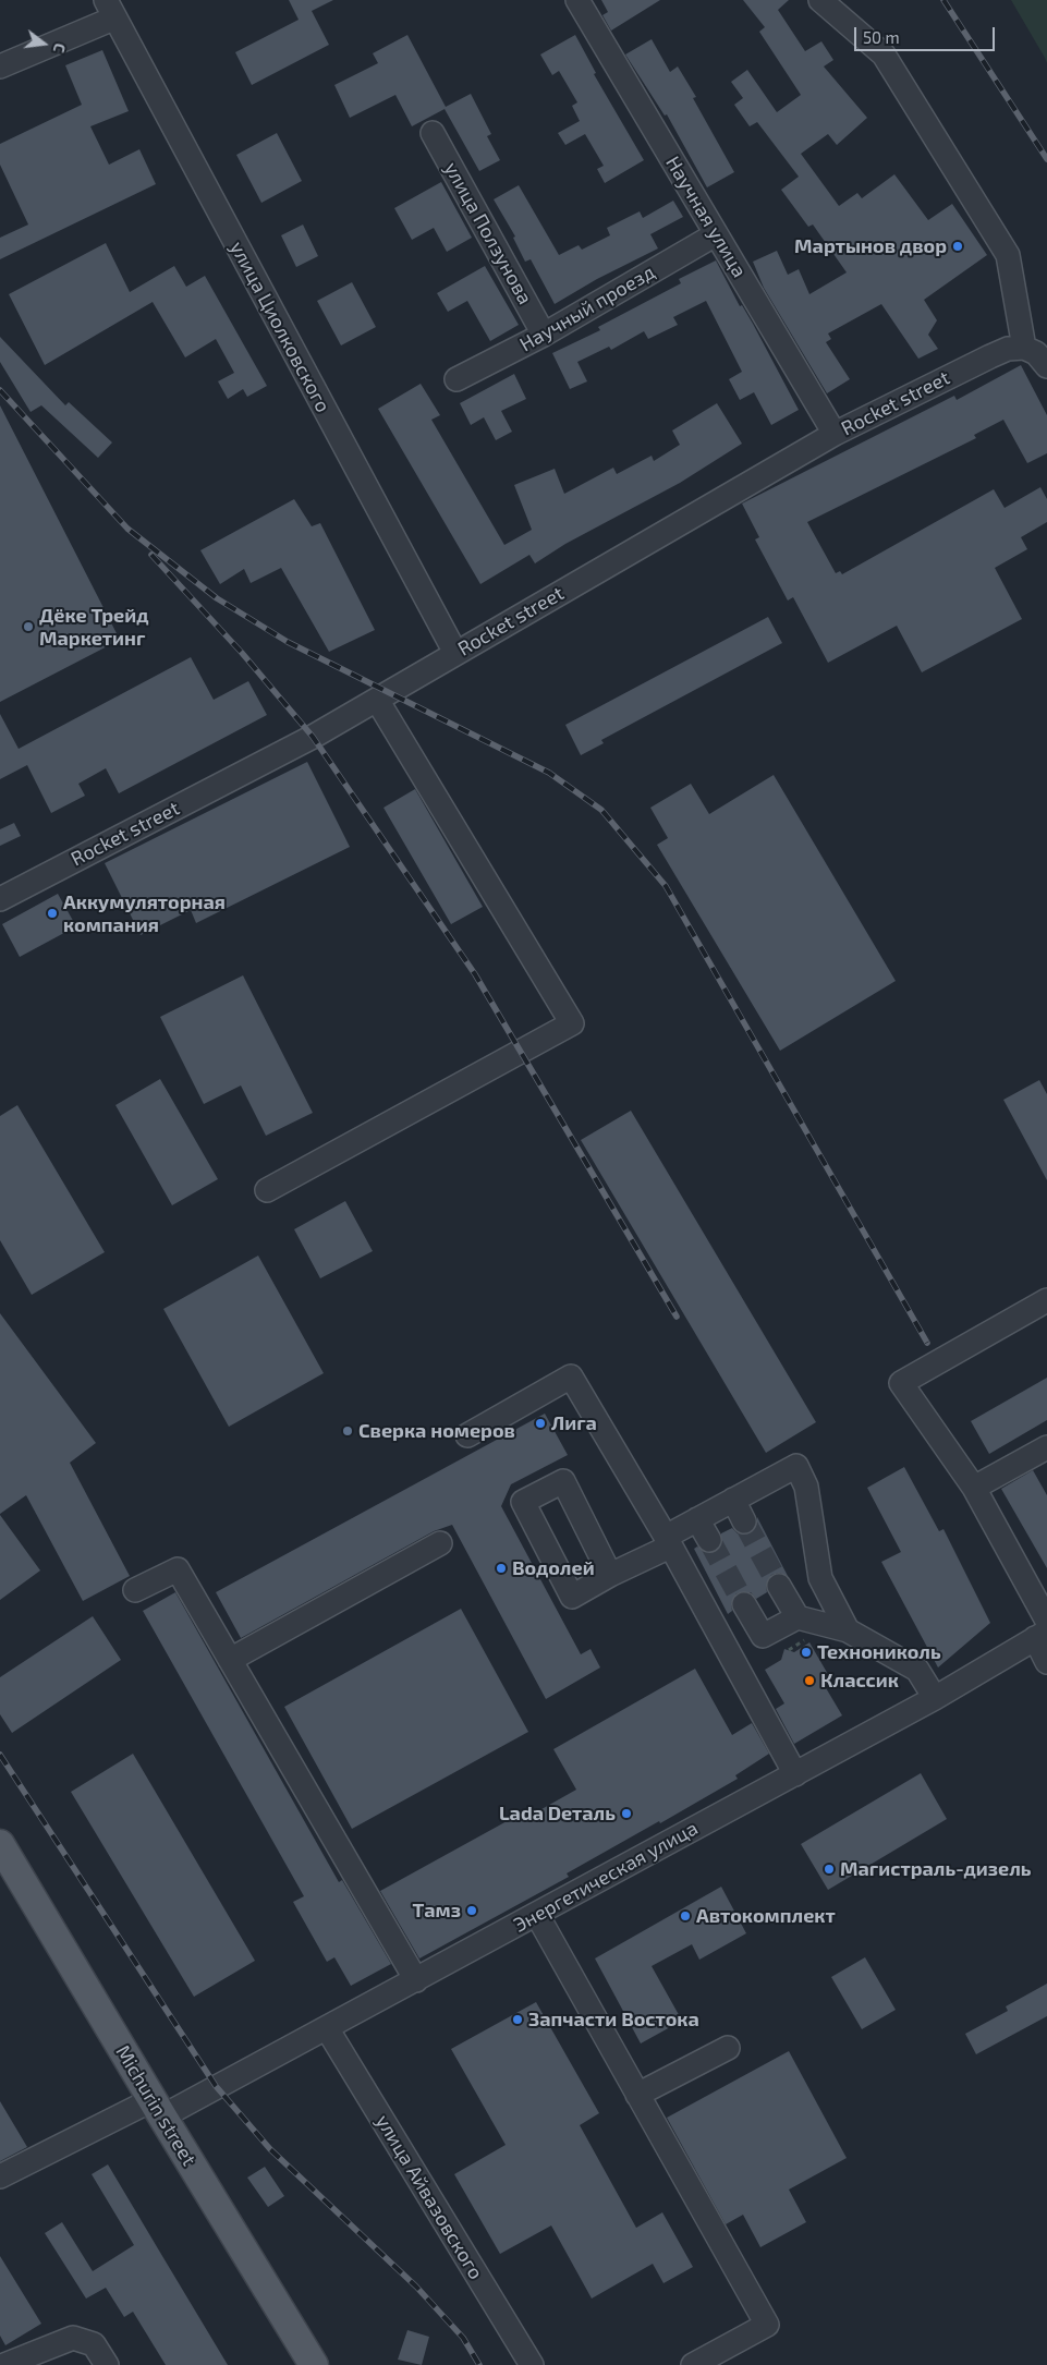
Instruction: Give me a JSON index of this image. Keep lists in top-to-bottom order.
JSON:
{
  "streets": {
    "main road": ["Michurin street"],
    "street": [
      "Научная улица",
      "улица Ползунова",
      "Научный проезд",
      "улица Циолковского",
      "Rocket street",
      "Энергетическая улица",
      "улица Айвазовского"
    ]
  },
  "crossings": [
    ["Научная улица", "Научный проезд"],
    ["Научная улица", "Rocket street"],
    ["улица Ползунова", "Научный проезд"],
    ["улица Циолковского", "Rocket street"],
    ["Энергетическая улица", "Michurin street"],
    ["Энергетическая улица", "улица Айвазовского"]
  ],
  "places": [
    "Мартынов двор",
    "Дёке Трейд Маркетинг",
    "Аккумуляторная компания",
    "Лига",
    "Сверка номеров",
    "Водолей",
    "Технониколь",
    "Классик",
    "Lada Dеталь",
    "Магистраль-дизель",
    "Тамз",
    "Автокомплект",
    "Запчасти Востока"
  ],
  "scale_bar": "50 m",
  "north": "right"
}
